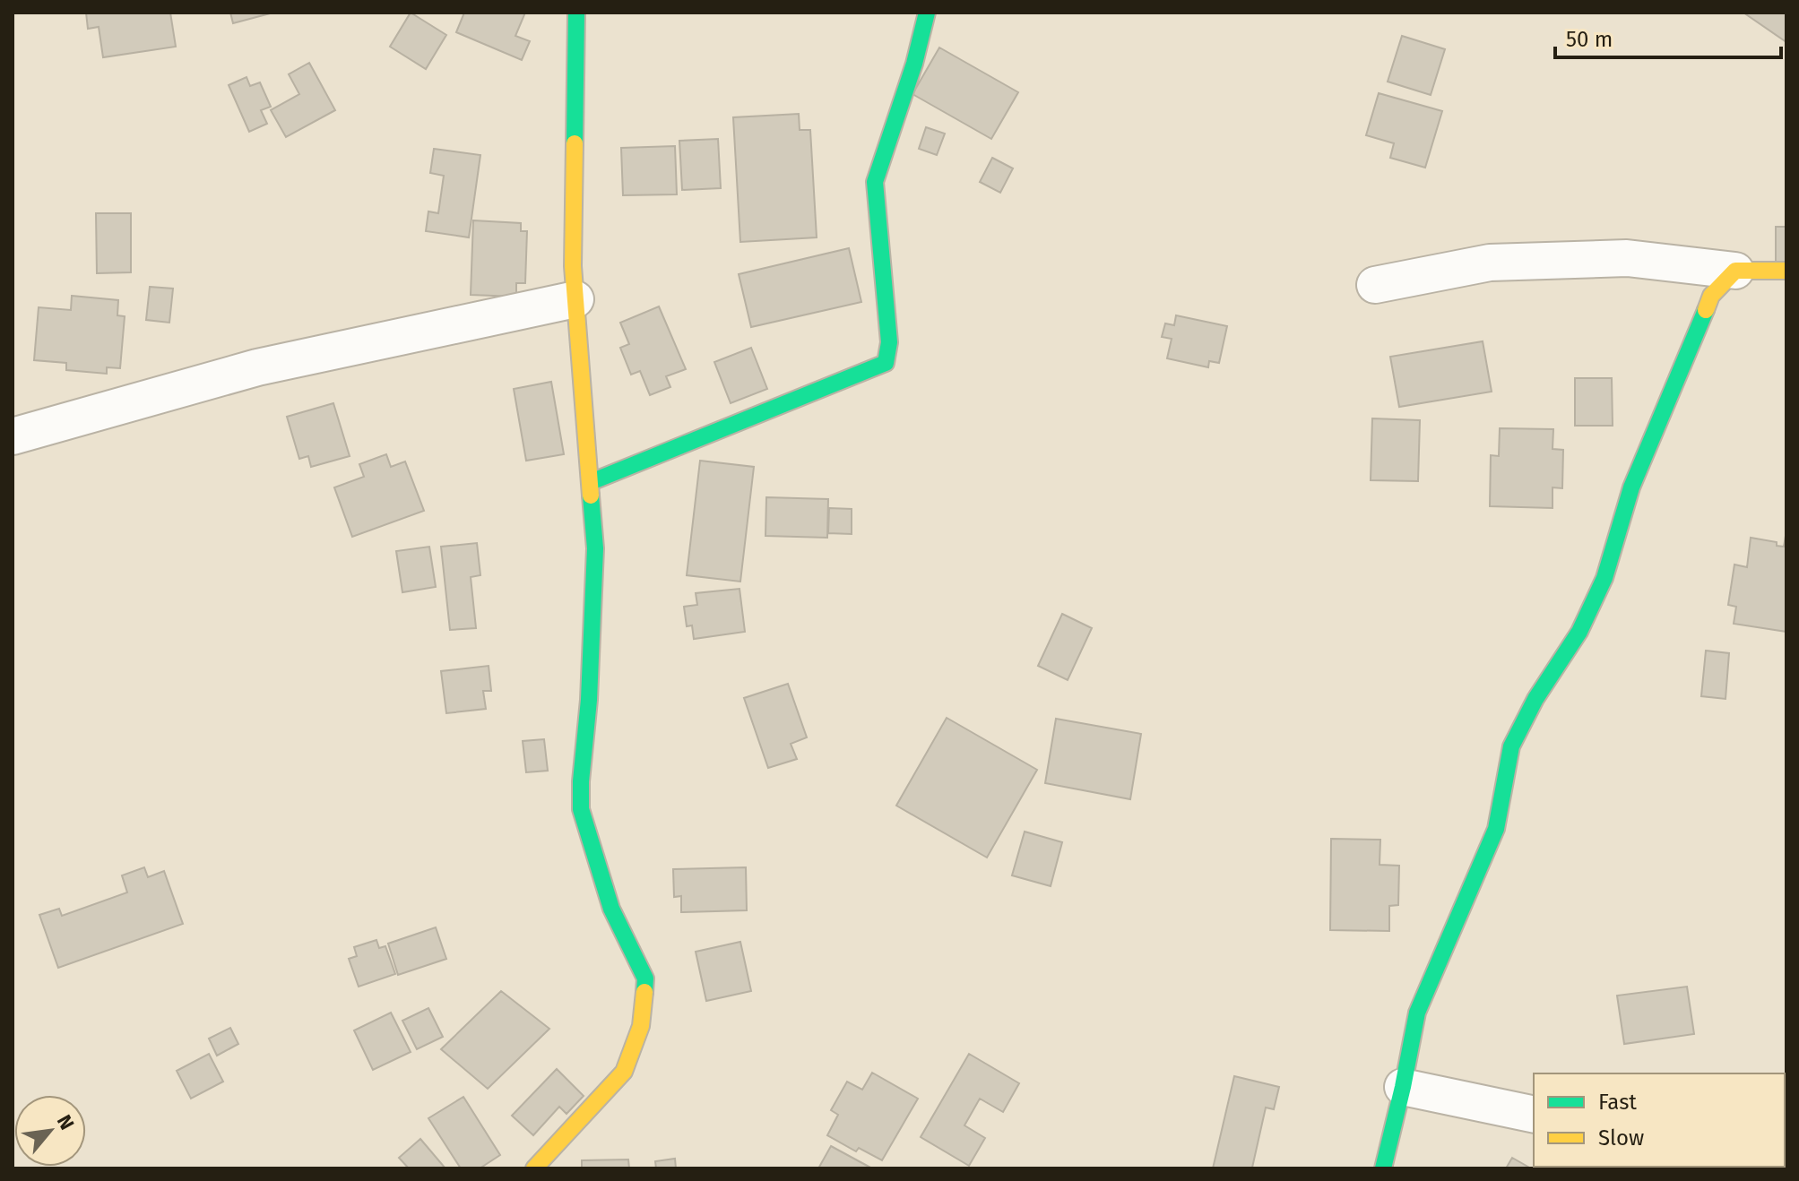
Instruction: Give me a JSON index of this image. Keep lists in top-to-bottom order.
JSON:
{
  "legend": ["Fast", "Slow"],
  "scale_bar": "50 m",
  "north": "top right"
}
